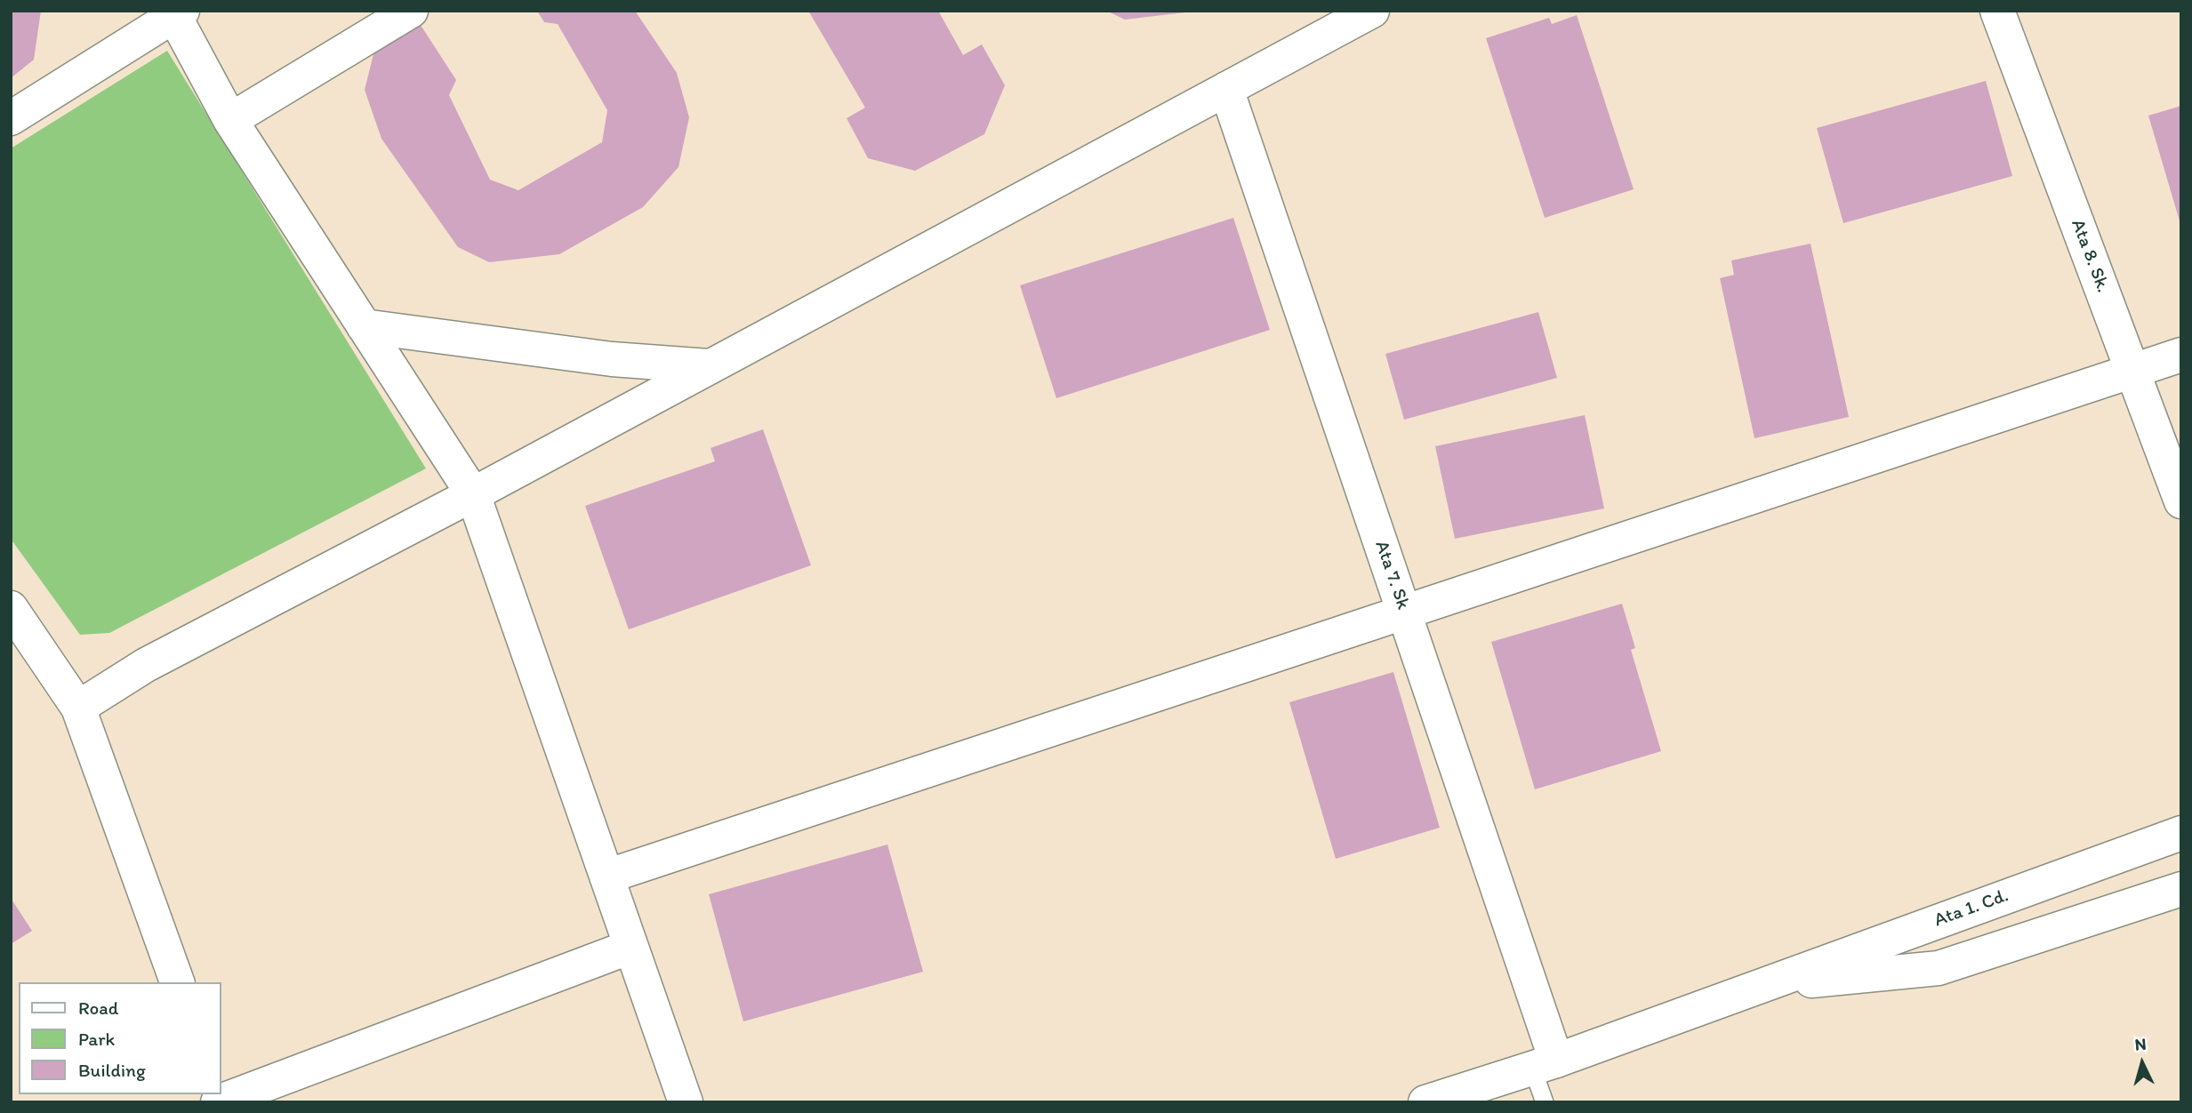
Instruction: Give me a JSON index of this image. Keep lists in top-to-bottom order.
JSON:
{
  "streets": {
    "street": ["Ata 8. Sk.", "Ata 7. Sk", "Ata 1. Cd."]
  },
  "crossings": [
    ["Ata 7. Sk", "Ata 1. Cd."]
  ],
  "legend": ["Road", "Park", "Building"],
  "north": "top"
}
